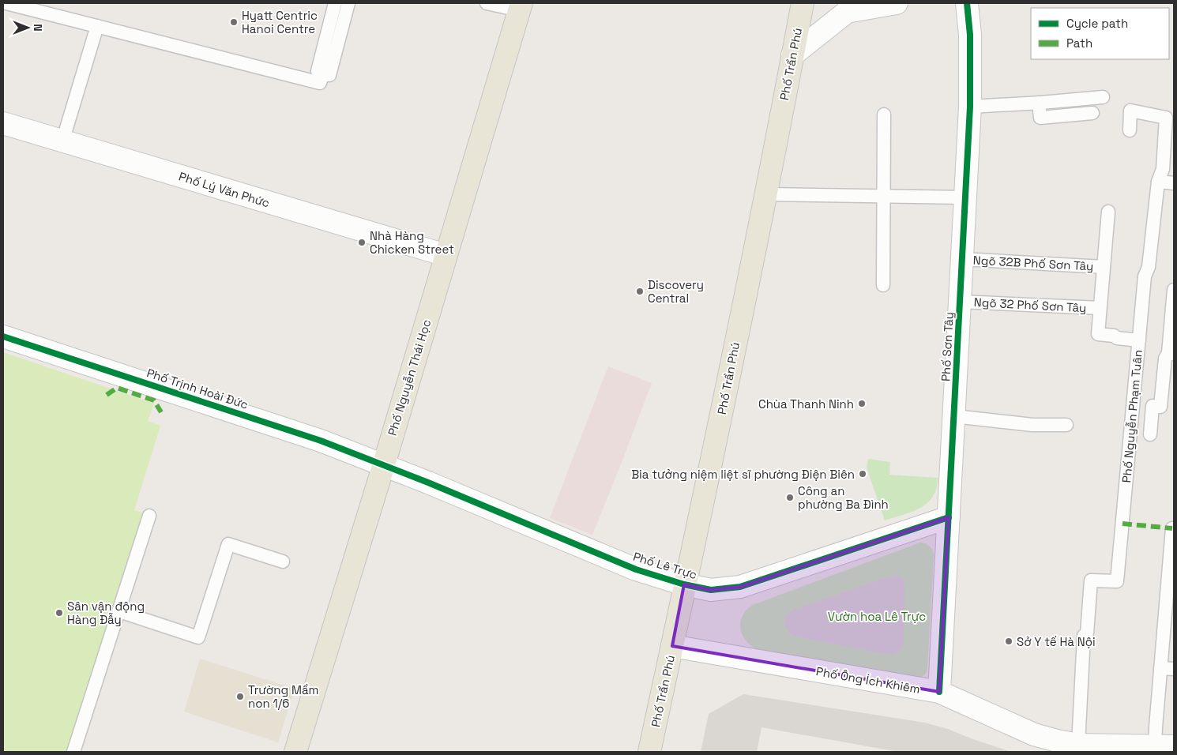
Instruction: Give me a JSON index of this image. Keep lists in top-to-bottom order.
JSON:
{
  "streets": {
    "main road": ["Phố Trần Phú", "Phố Nguyễn Thái Học"],
    "street": [
      "Phố Lý Văn Phức",
      "Phố Sơn Tây",
      "Phố Trịnh Hoài Đức",
      "Phố Lê Trực",
      "Phố Ông Ích Khiêm"
    ],
    "lane": ["Ngõ 32B Phố Sơn Tây", "Ngõ 32 Phố Sơn Tây", "Phố Nguyễn Phạm Tuân"]
  },
  "crossings": [
    ["Phố Trần Phú", "Phố Lê Trực"],
    ["Phố Trần Phú", "Phố Ông Ích Khiêm"],
    ["Phố Lý Văn Phức", "Phố Nguyễn Thái Học"],
    ["Ngõ 32B Phố Sơn Tây", "Phố Sơn Tây"],
    ["Ngõ 32 Phố Sơn Tây", "Phố Sơn Tây"],
    ["Phố Sơn Tây", "Phố Lê Trực"],
    ["Phố Sơn Tây", "Phố Ông Ích Khiêm"],
    ["Phố Nguyễn Thái Học", "Phố Trịnh Hoài Đức"],
    ["Phố Nguyễn Thái Học", "Phố Lê Trực"],
    ["Phố Trịnh Hoài Đức", "Phố Lê Trực"],
    ["Phố Nguyễn Phạm Tuân", "Phố Ông Ích Khiêm"]
  ],
  "parks": ["Vườn hoa Lê Trực"],
  "places": [
    "Hyatt Centric Hanoi Centre",
    "Nhà Hàng Chicken Street",
    "Discovery Central",
    "Chùa Thanh Ninh",
    "Bia tưởng niệm liệt sĩ phường Điện Biên",
    "Công an phường Ba Đình",
    "Sân vận động Hàng Đẫy",
    "Sở Y tế Hà Nội",
    "Trường Mầm non 1/6"
  ],
  "legend": ["Cycle path", "Path"],
  "north": "right"
}
